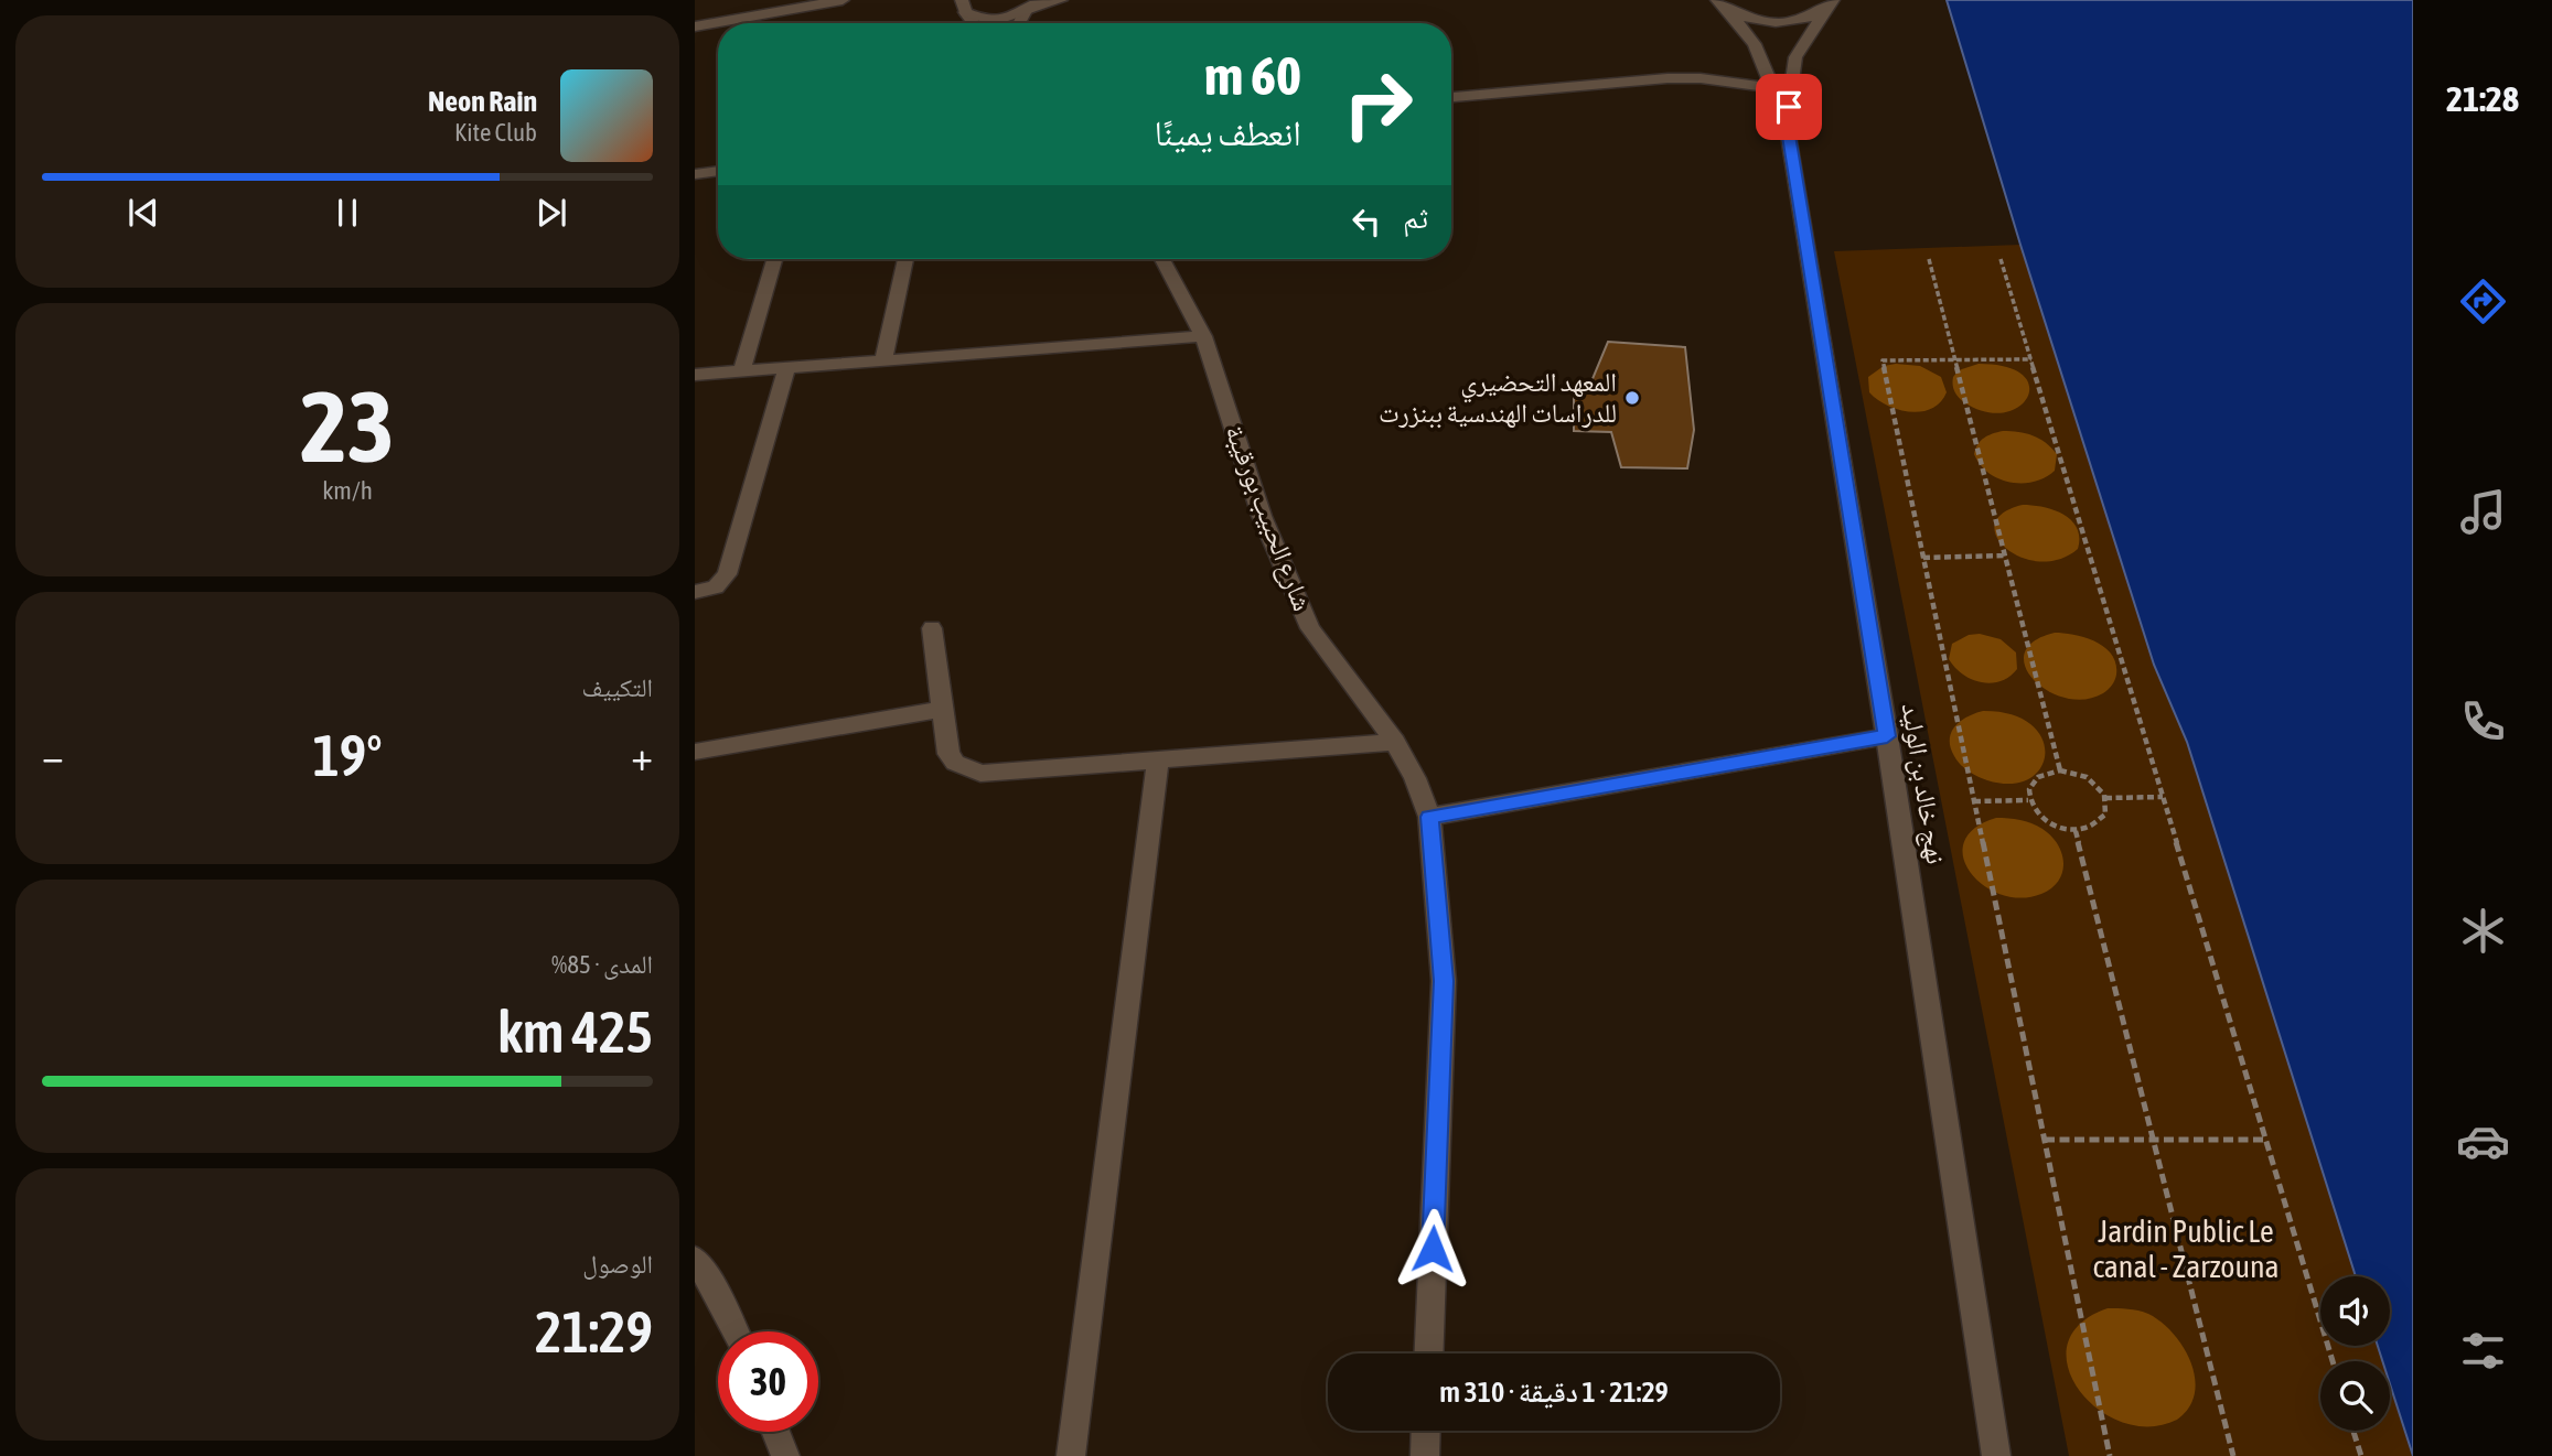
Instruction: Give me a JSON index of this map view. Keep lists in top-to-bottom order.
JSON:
{
  "streets": {
    "street": ["شارع الحبيب بورقيبة", "نهج خالد بن الوليد"]
  },
  "parks": ["Jardin Public Le canal - Zarzouna"],
  "places": ["المعهد التحضيري للدراسات الهندسية ببنزرت"],
  "page": {
    "tabs": "21:28",
    "turn": ["60 m", "انعطف يمينًا"],
    "song": ["Neon Rain", "Kite Club"],
    "then": "ثم",
    "tile": [
      ["23", "km/h"],
      "التكييف",
      ["المدى · 85%", "425 km"],
      ["الوصول", "21:29"]
    ],
    "heat": ["−", "19°", "+"],
    "limit": "30",
    "trip": "21:29 · 1 دقيقة · 310 m"
  }
}
